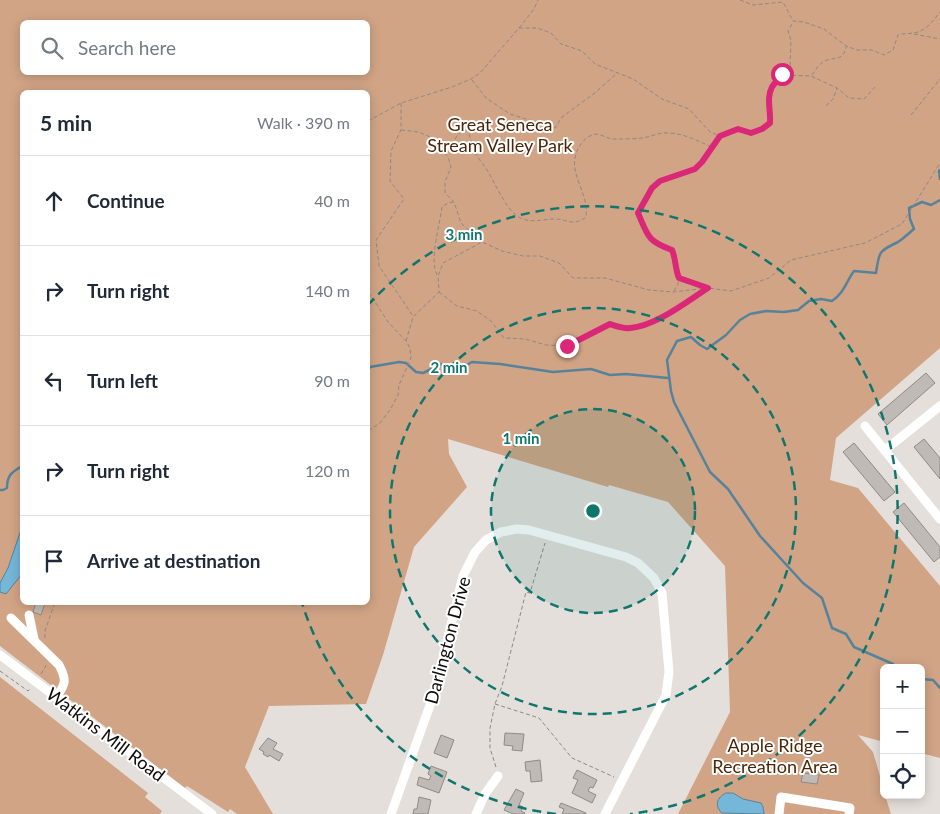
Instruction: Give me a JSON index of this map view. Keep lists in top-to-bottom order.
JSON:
{
  "streets": {
    "street": ["Darlington Drive", "Watkins Mill Road"]
  },
  "parks": ["Great Seneca Stream Valley Park", "Apple Ridge Recreation Area"],
  "page": {
    "search": "Search here",
    "heading": ["5 min", "Walk · 390 m"],
    "list": [
      ["Continue", "40 m"],
      ["Turn right", "140 m"],
      ["Turn left", "90 m"],
      ["Turn right", "120 m"],
      "Arrive at destination"
    ],
    "map_buttons": ["+", "−"]
  },
  "rings": ["3 min", "2 min", "1 min"]
}
